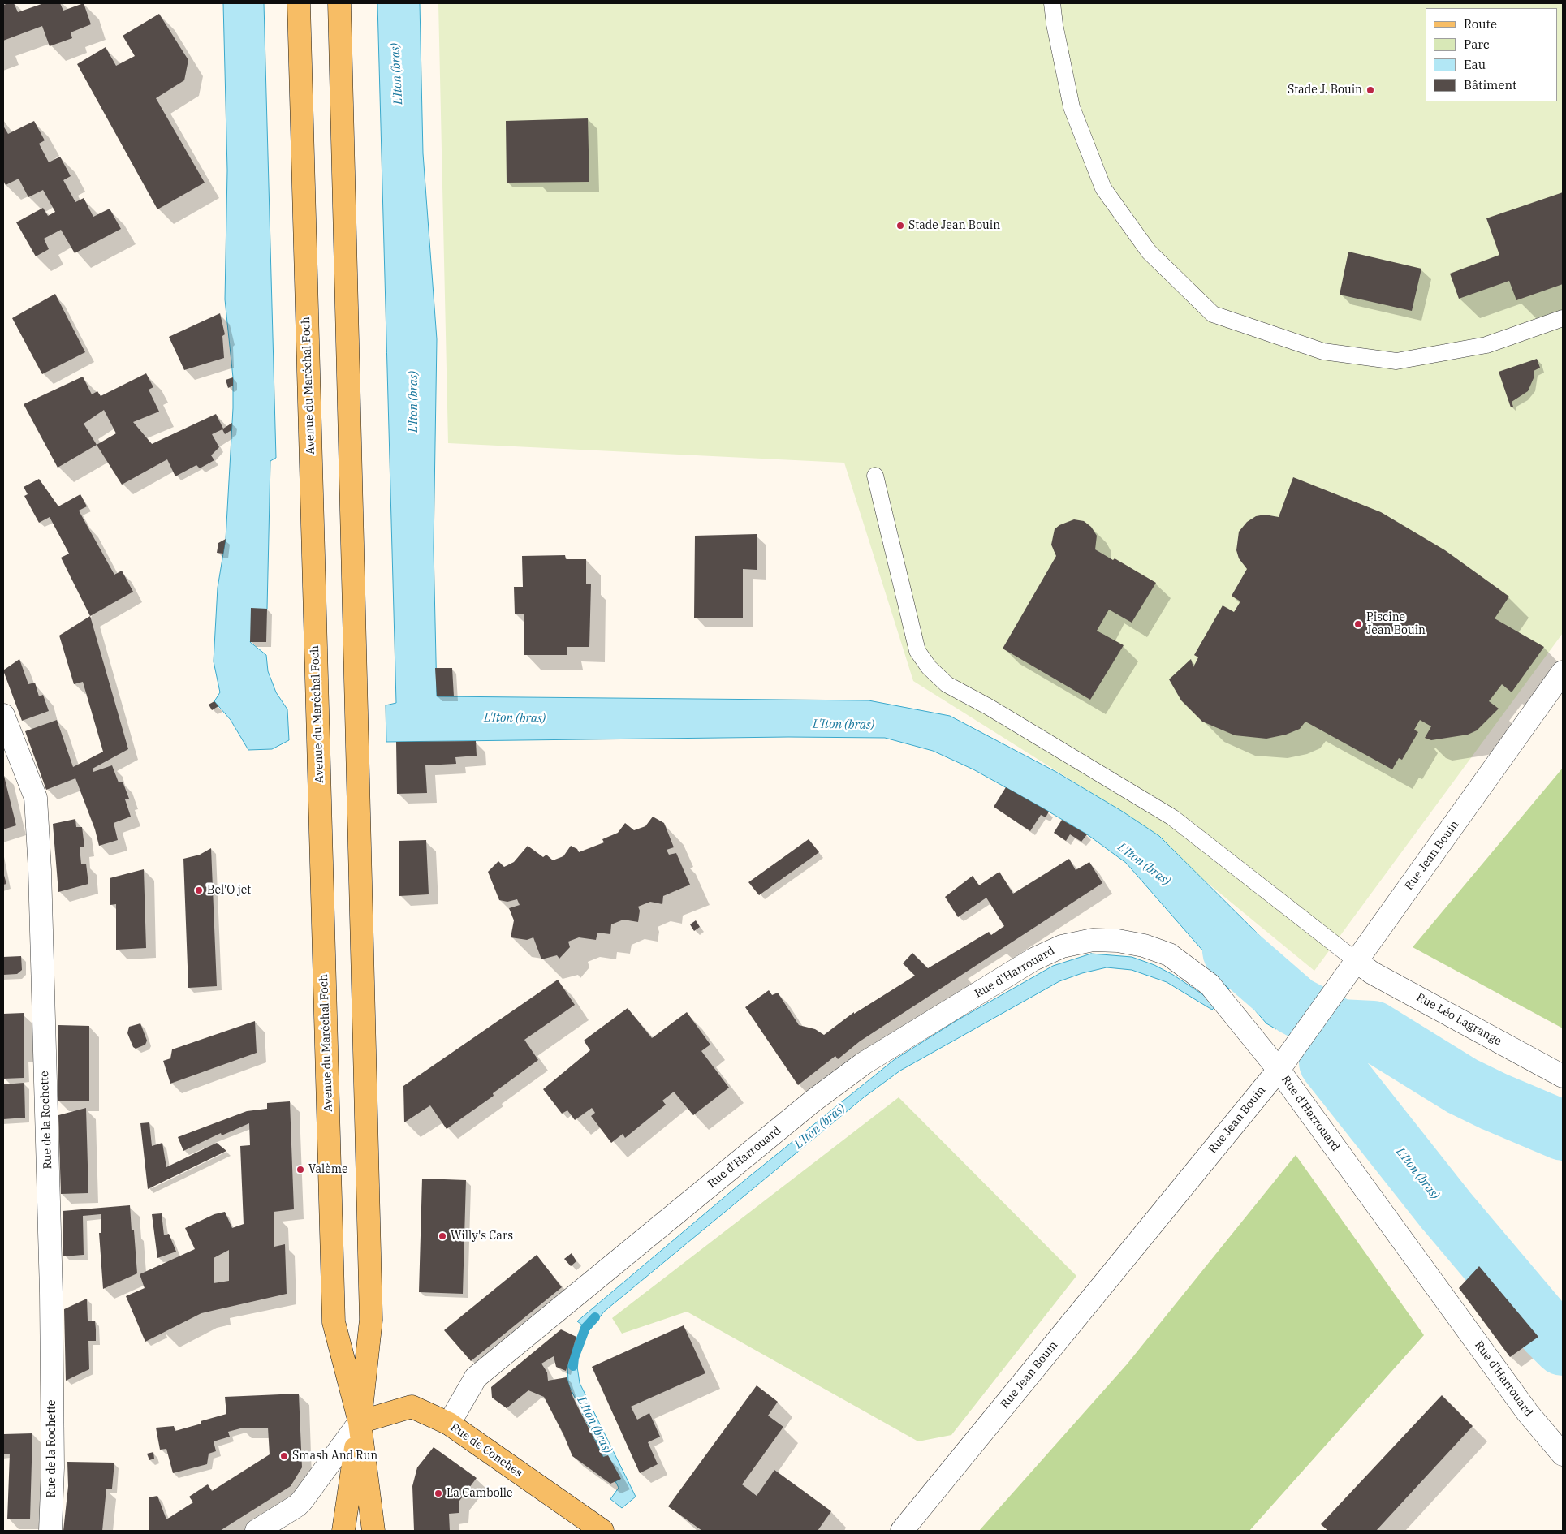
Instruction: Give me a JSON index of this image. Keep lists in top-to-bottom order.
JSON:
{
  "streets": {
    "main road": ["Avenue du Maréchal Foch", "Rue de Conches"],
    "street": [
      "Rue Jean Bouin",
      "Rue d'Harrouard",
      "Rue Léo Lagrange",
      "Rue de la Rochette"
    ]
  },
  "crossings": [
    ["Avenue du Maréchal Foch", "Rue de Conches"],
    ["Rue Jean Bouin", "Rue d'Harrouard"],
    ["Rue Jean Bouin", "Rue Léo Lagrange"],
    ["Rue d'Harrouard", "Rue de Conches"]
  ],
  "water": ["L'Iton (bras)"],
  "places": [
    "Stade J. Bouin",
    "Stade Jean Bouin",
    "Piscine Jean Bouin",
    "Bel'O jet",
    "Valème",
    "Willy's Cars",
    "Smash And Run",
    "La Cambolle"
  ],
  "legend": [
    "Route",
    "Parc",
    "Eau",
    "Bâtiment"
  ]
}
